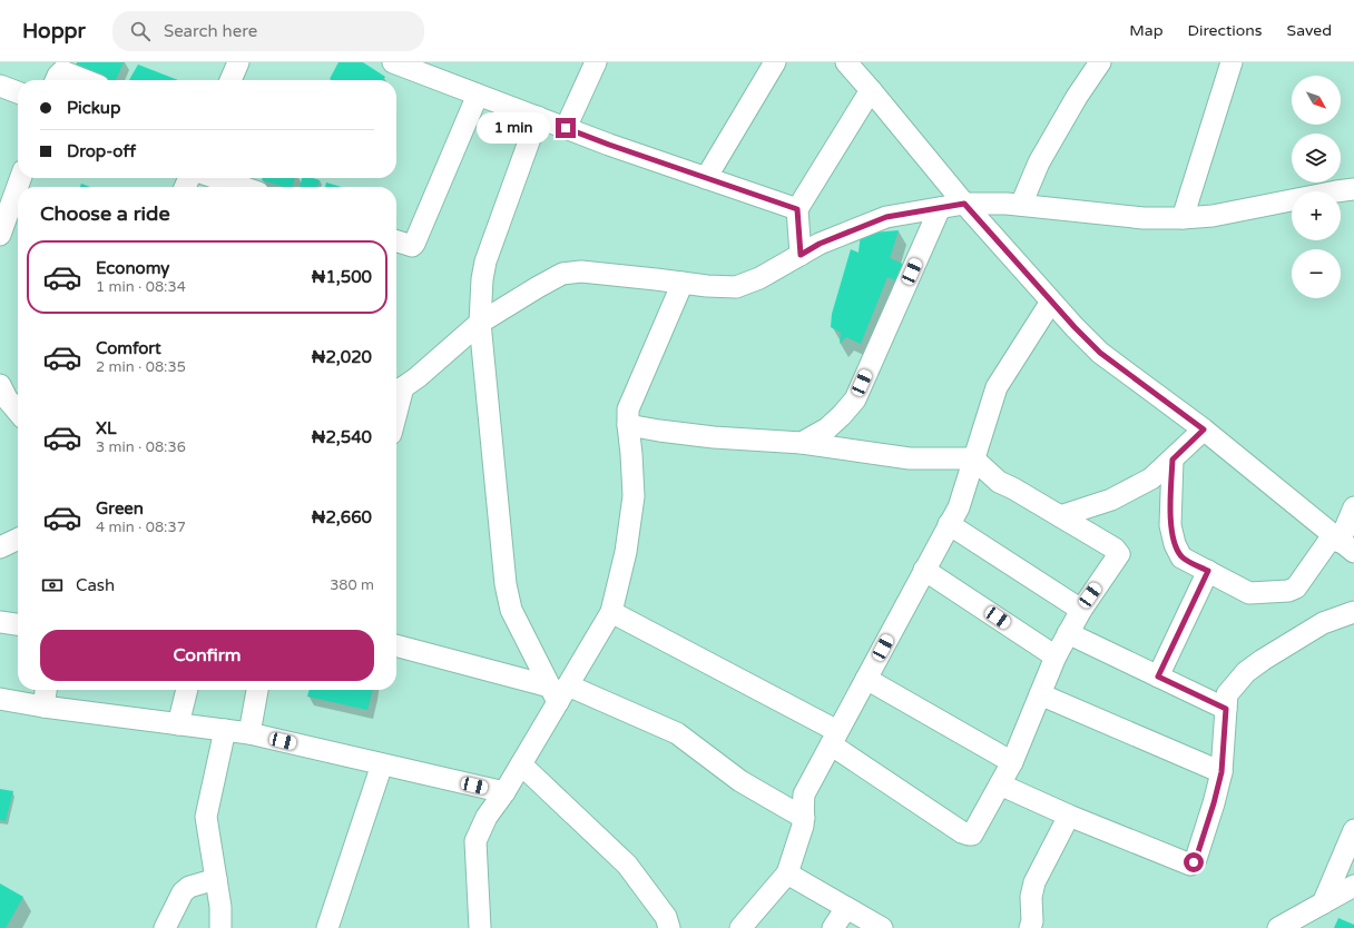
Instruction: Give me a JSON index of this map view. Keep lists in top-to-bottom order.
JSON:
{
  "north": "bottom right",
  "page": {
    "header": "Hoppr",
    "search": "Search here",
    "nav": ["Map", "Directions", "Saved"],
    "map_buttons": ["+", "−"],
    "banner": ["Pickup", "Drop-off"],
    "bubble": "1 min",
    "heading": "Choose a ride",
    "list": [
      {
        "name": "Economy",
        "note": "1 min · 08:34",
        "value": "₦1,500"
      },
      {
        "name": "Comfort",
        "note": "2 min · 08:35",
        "value": "₦2,020"
      },
      {
        "name": "XL",
        "note": "3 min · 08:36",
        "value": "₦2,540"
      },
      {
        "name": "Green",
        "note": "4 min · 08:37",
        "value": "₦2,660"
      }
    ],
    "pay": ["Cash", "380 m"],
    "buttons": "Confirm"
  }
}
